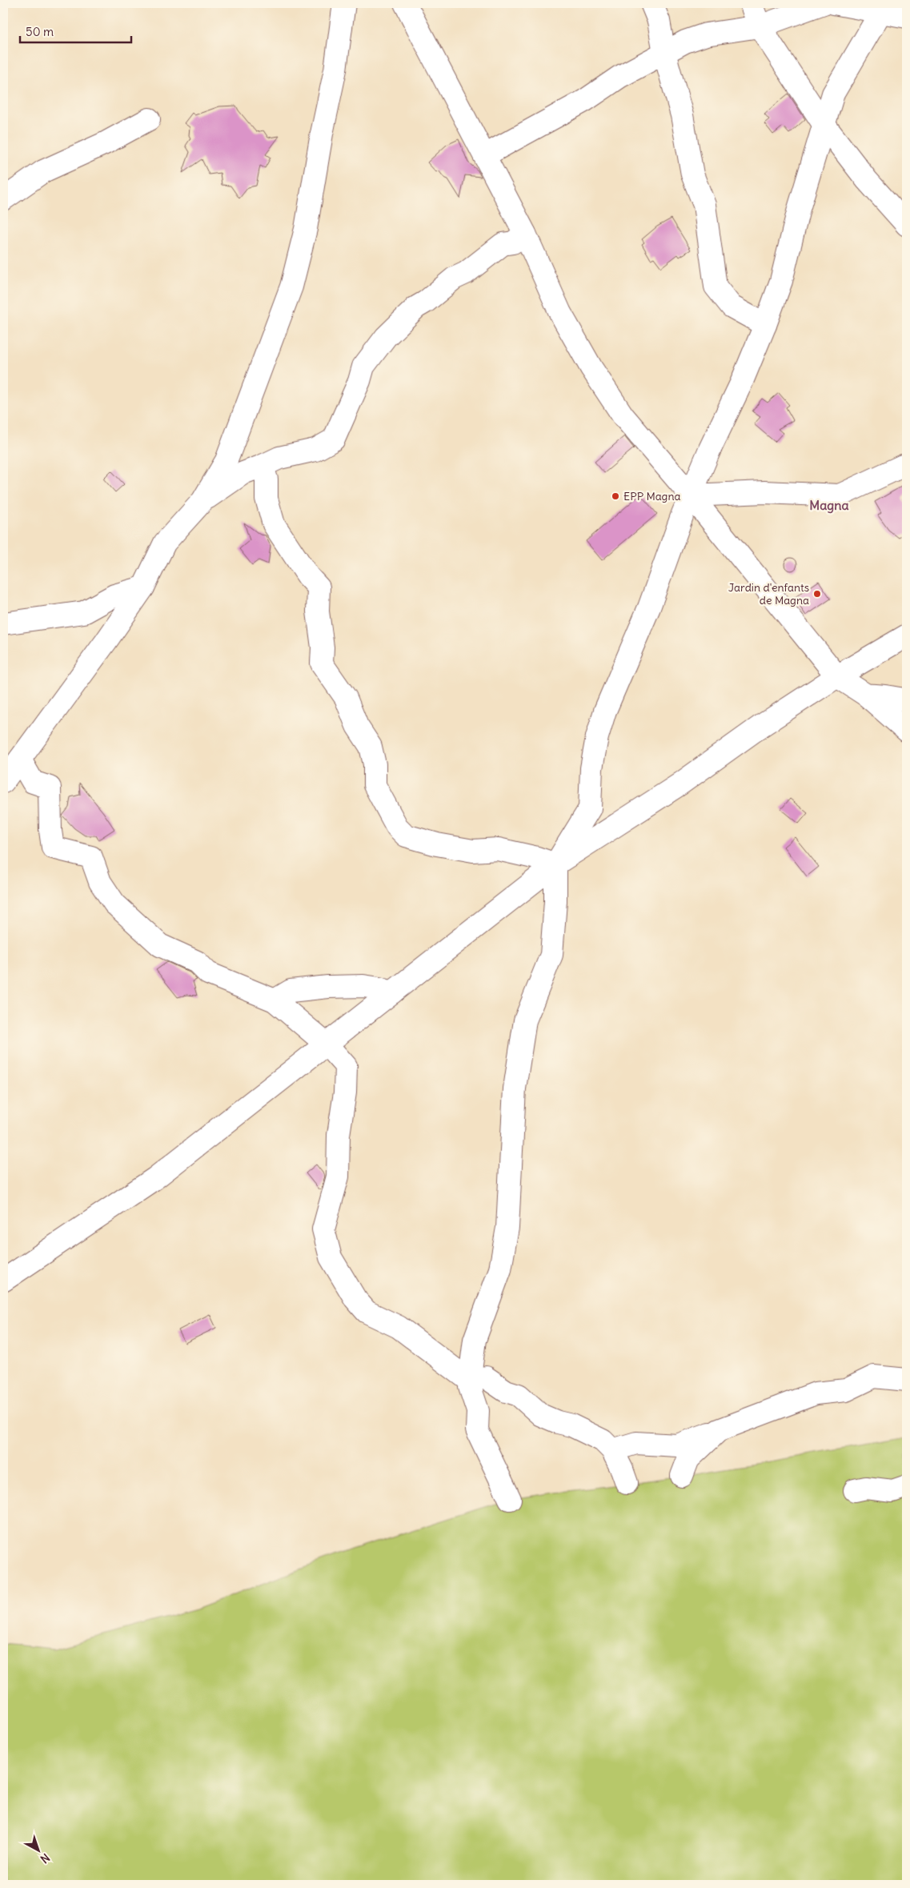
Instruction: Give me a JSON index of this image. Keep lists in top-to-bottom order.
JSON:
{
  "districts": ["Magna"],
  "places": ["EPP Magna", "Jardin d'enfants de Magna"],
  "scale_bar": "50 m",
  "north": "bottom right"
}
